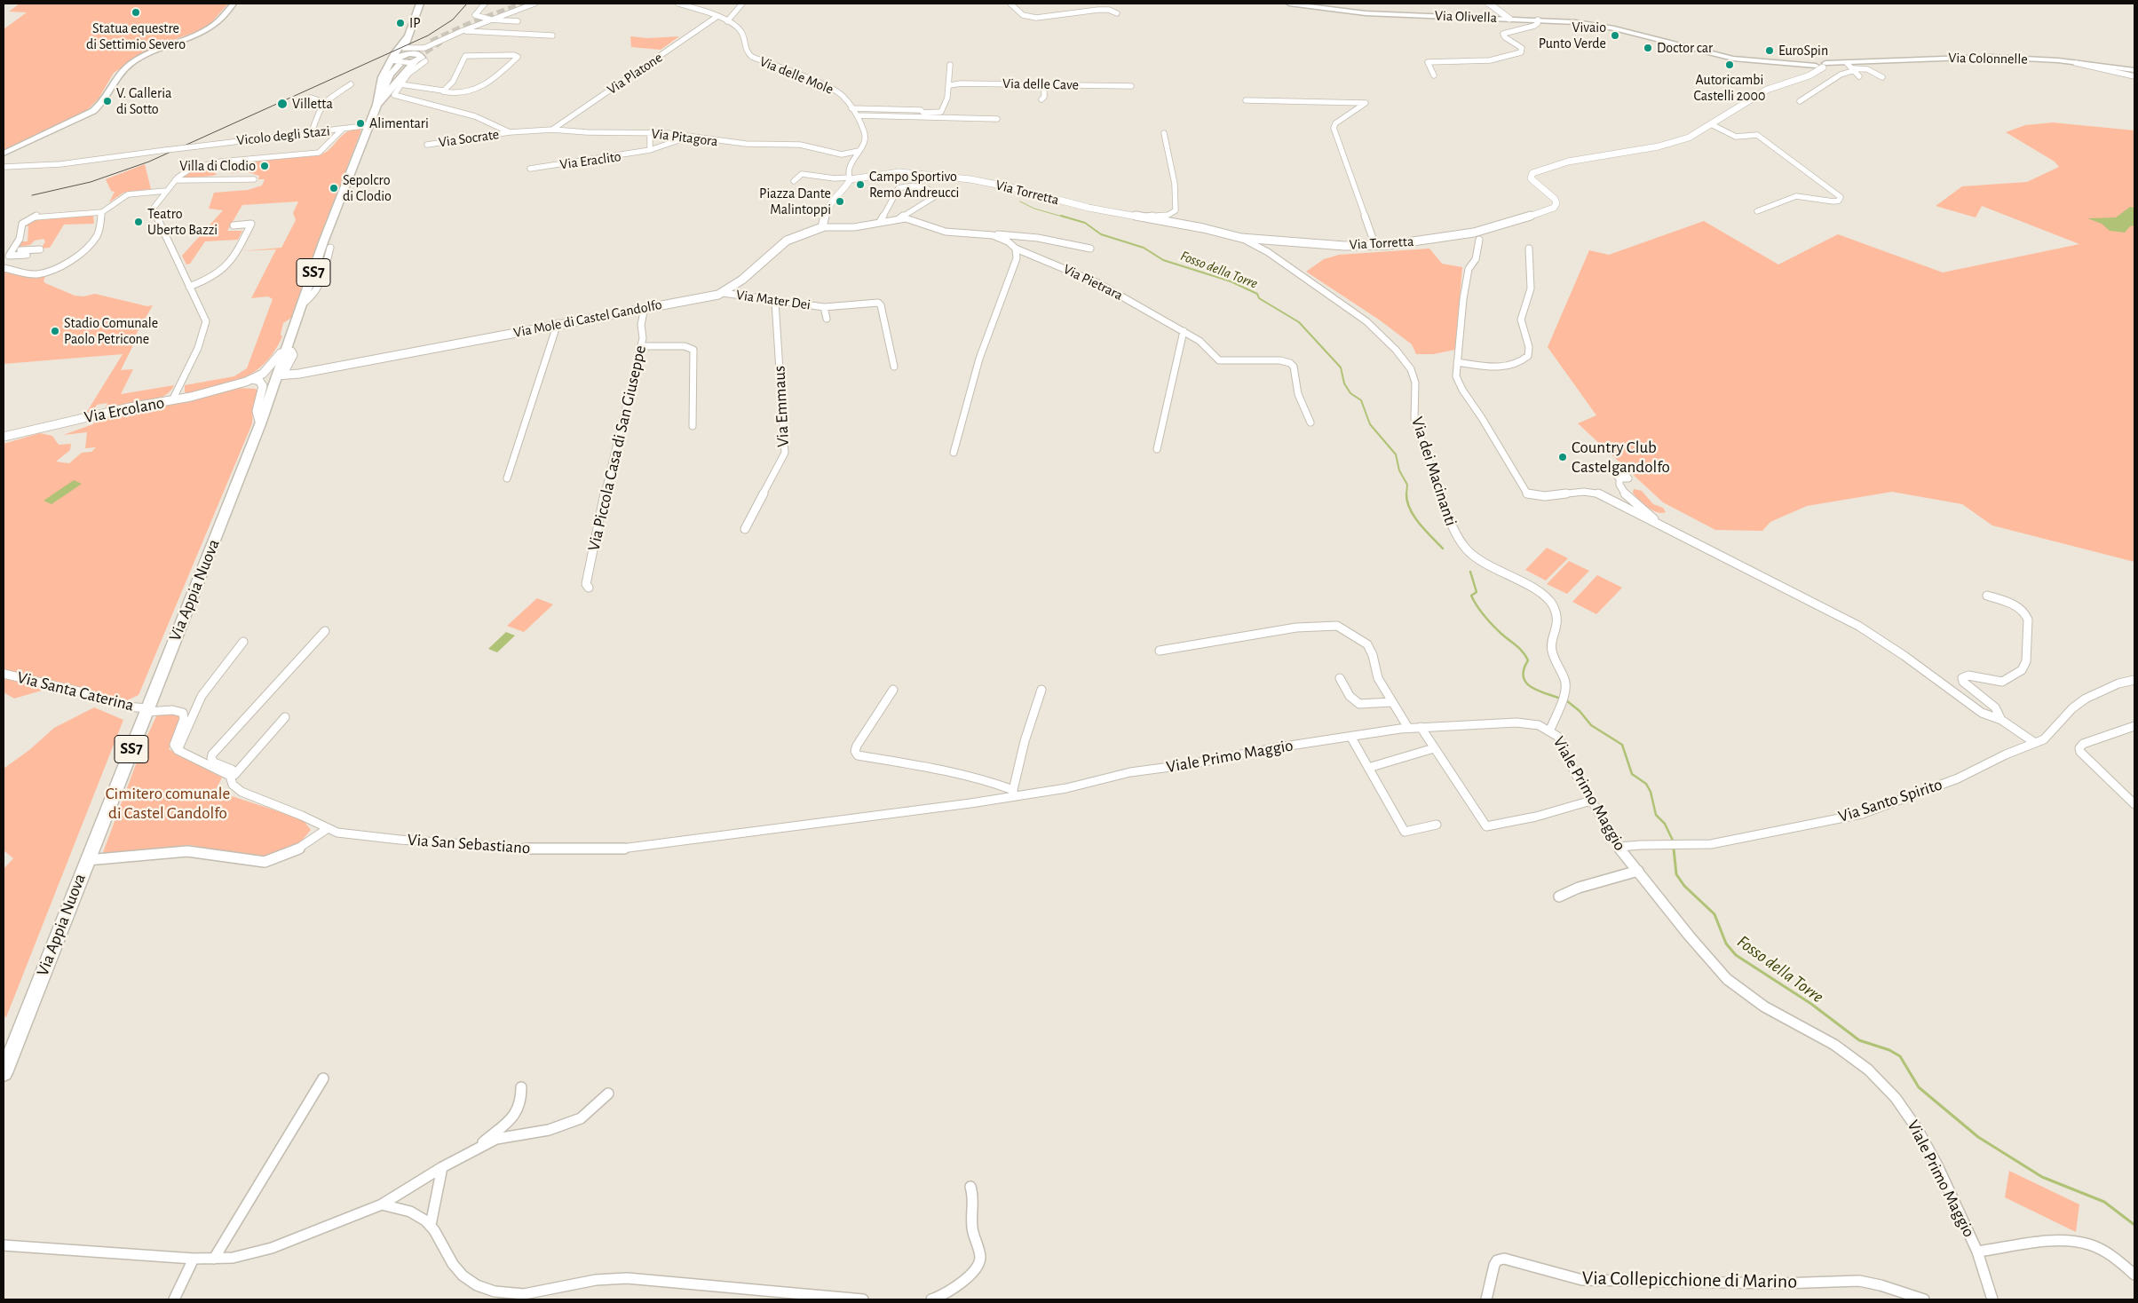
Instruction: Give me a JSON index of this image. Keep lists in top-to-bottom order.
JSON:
{
  "streets": {
    "main road": [
      "Via Olivella",
      "Via Colonnelle",
      "SS7",
      "Via Appia Nuova"
    ],
    "street": [
      "Via Platone",
      "Via delle Mole",
      "Via delle Cave",
      "Vicolo degli Stazi",
      "Via Pitagora",
      "Via Socrate",
      "Via Eraclito",
      "Via Torretta",
      "Via Pietrara",
      "Via Mater Dei",
      "Via Mole di Castel Gandolfo",
      "Via Emmaus",
      "Via Ercolano",
      "Via Piccola Casa di San Giuseppe",
      "Via dei Macinanti",
      "Via Santa Caterina",
      "Viale Primo Maggio",
      "Via Santo Spirito",
      "Via San Sebastiano",
      "Via Collepicchione di Marino"
    ]
  },
  "crossings": [
    ["Via Olivella", "Via Colonnelle"],
    ["Via Colonnelle", "Via Torretta"],
    ["Via Platone", "Via delle Mole"],
    ["Via Platone", "Via Pitagora"],
    ["Via delle Mole", "Via Pitagora"],
    ["Via delle Mole", "Via Torretta"],
    ["Vicolo degli Stazi", "Via Appia Nuova"],
    ["Via Pitagora", "Via Socrate"],
    ["Via Pitagora", "Via Eraclito"],
    ["Via Torretta", "Via dei Macinanti"],
    ["Via Pietrara", "Via Mole di Castel Gandolfo"],
    ["Via Mater Dei", "Via Mole di Castel Gandolfo"],
    ["Via Mater Dei", "Via Emmaus"],
    ["Via Mole di Castel Gandolfo", "Via Piccola Casa di San Giuseppe"],
    ["Via Mole di Castel Gandolfo", "Via Appia Nuova"],
    ["Via dei Macinanti", "Viale Primo Maggio"],
    ["Via Appia Nuova", "Via Santa Caterina"],
    ["Viale Primo Maggio", "Via Santo Spirito"],
    ["Viale Primo Maggio", "Via San Sebastiano"]
  ],
  "water": ["Fosso della Torre"],
  "parks": ["Cimitero comunale di Castel Gandolfo"],
  "places": [
    "Statua equestre di Settimio Severo",
    "IP",
    "Vivaio Punto Verde",
    "Doctor car",
    "EuroSpin",
    "Autoricambi Castelli 2000",
    "V. Galleria di Sotto",
    "Villetta",
    "Alimentari",
    "Villa di Clodio",
    "Campo Sportivo Remo Andreucci",
    "Sepolcro di Clodio",
    "Piazza Dante Malintoppi",
    "Teatro Uberto Bazzi",
    "Stadio Comunale Paolo Petricone",
    "Country Club Castelgandolfo"
  ]
}
